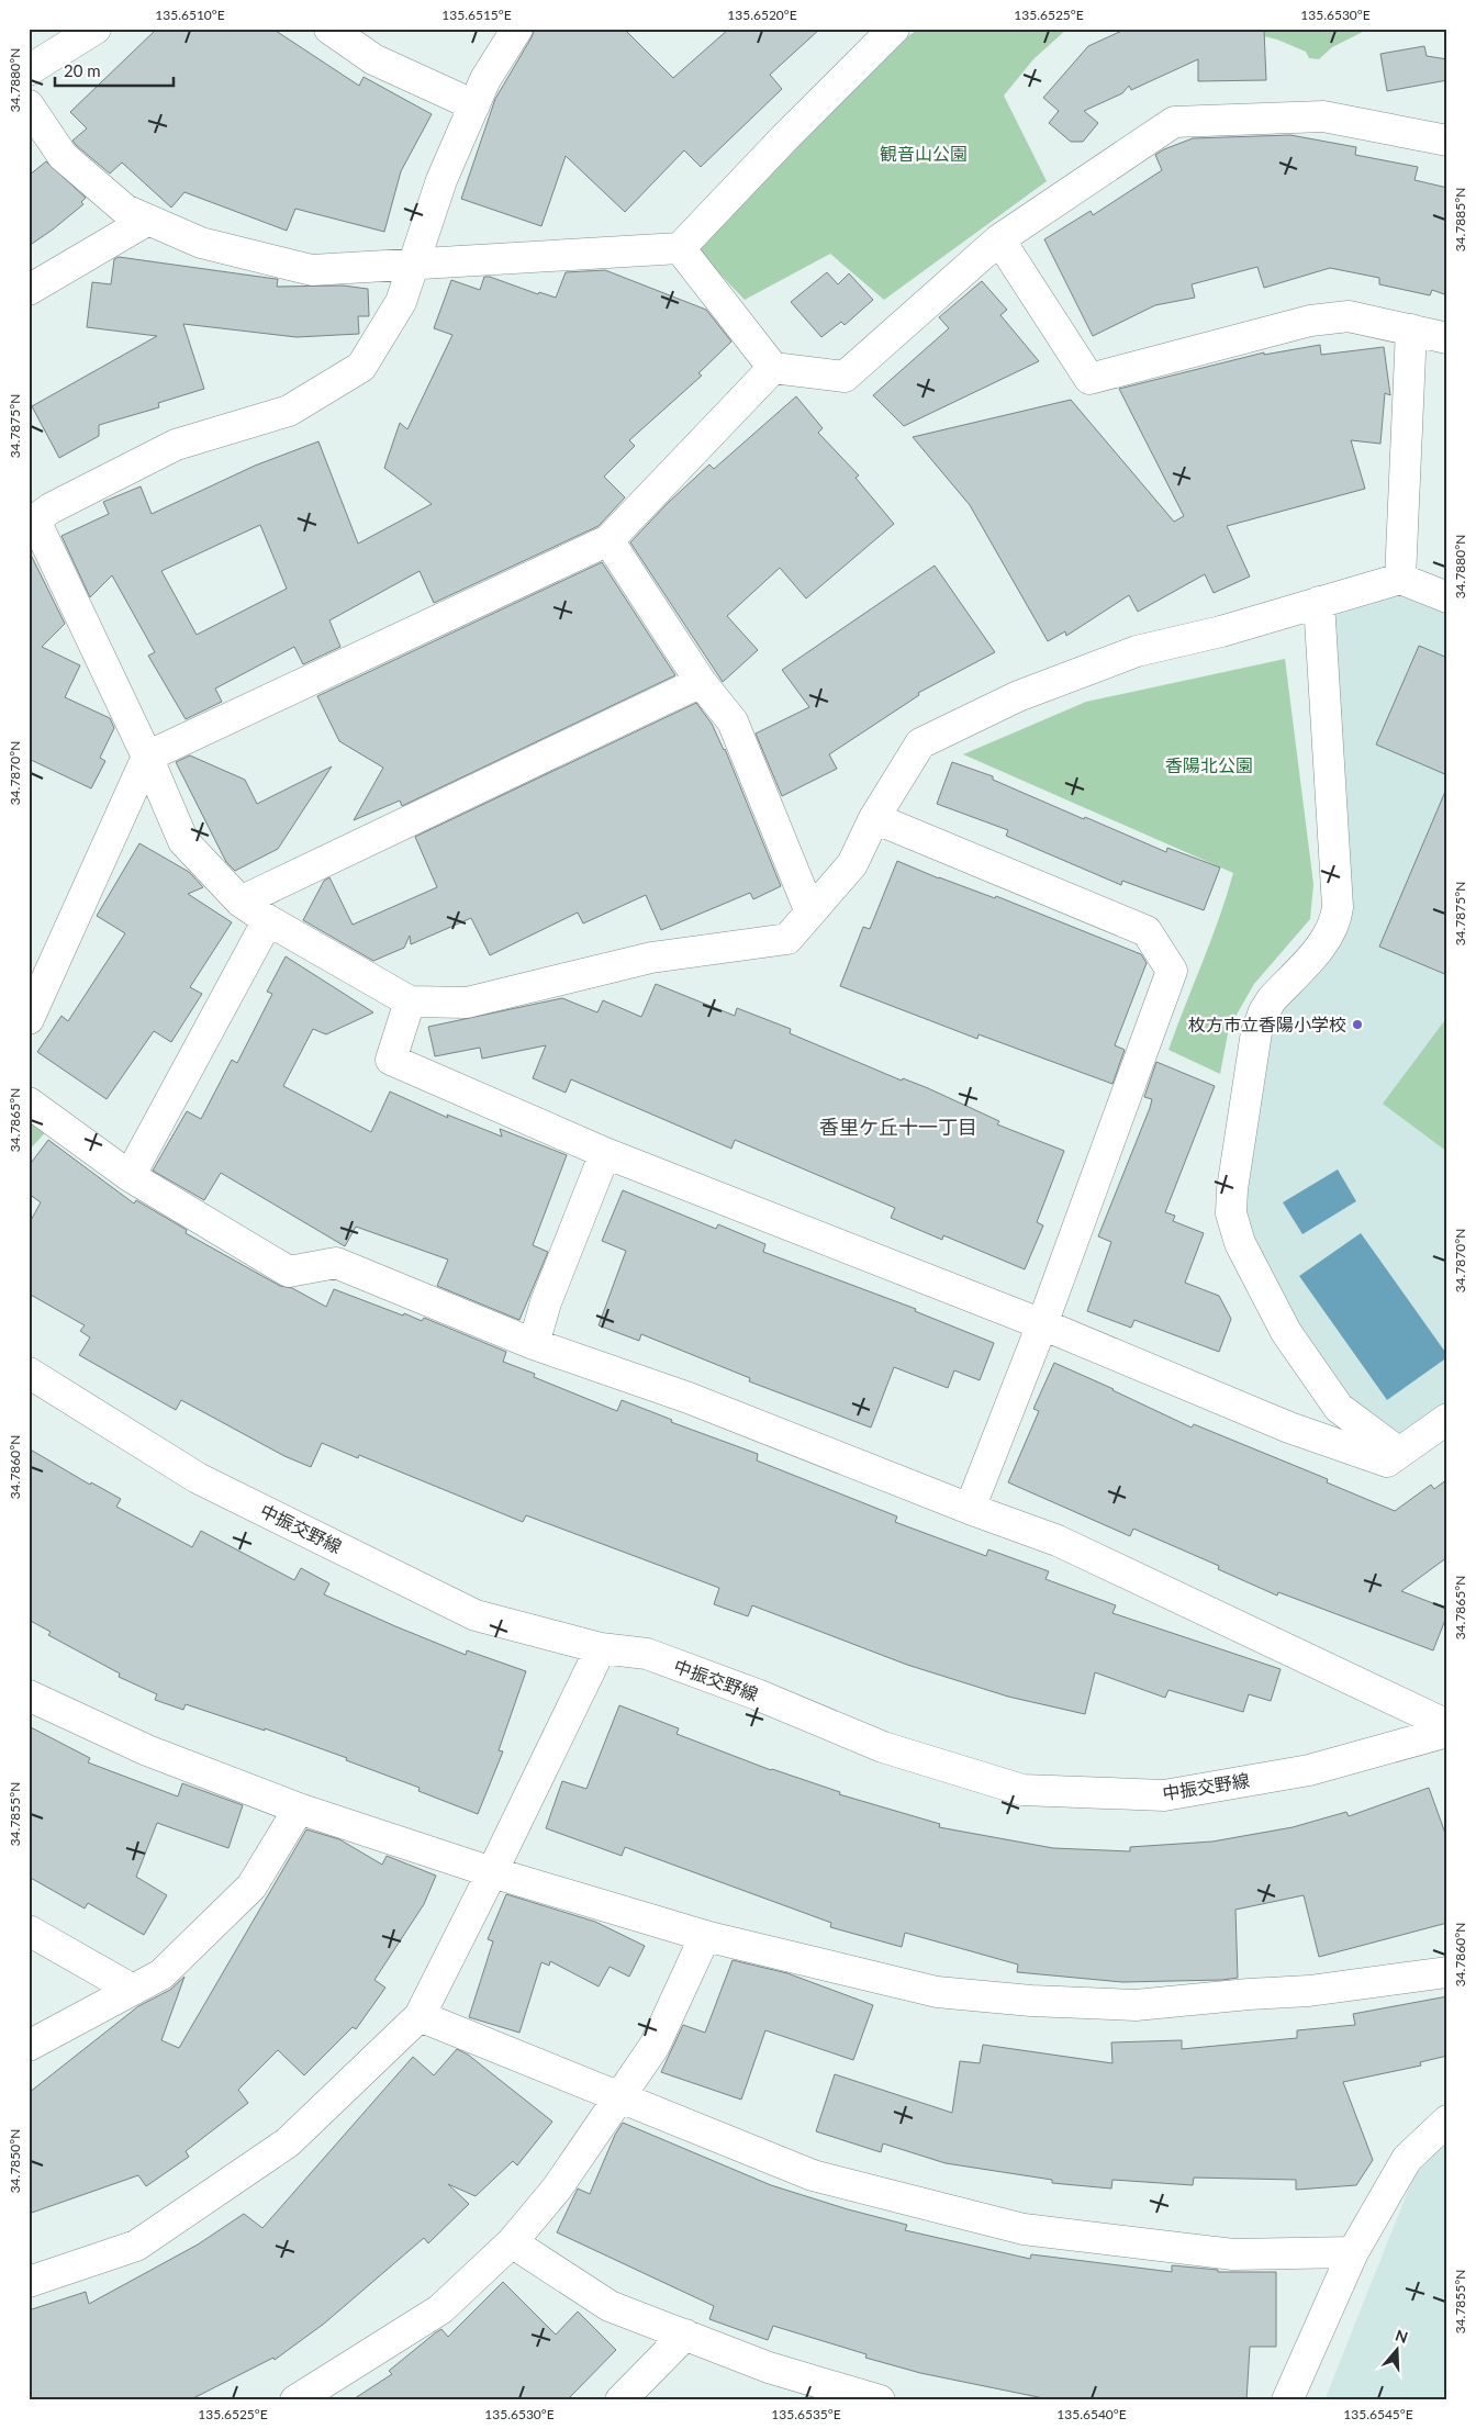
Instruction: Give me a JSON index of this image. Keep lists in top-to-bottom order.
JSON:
{
  "streets": {
    "street": ["中振交野線"]
  },
  "districts": ["香里ケ丘十一丁目"],
  "parks": ["観音山公園", "香陽北公園"],
  "places": ["枚方市立香陽小学校"],
  "scale_bar": "20 m",
  "north": "top",
  "coordinates": [
    "135.6510°E",
    "135.6515°E",
    "135.6520°E",
    "135.6525°E",
    "135.6530°E",
    "34.7880°N",
    "34.7885°N",
    "34.7875°N",
    "34.7870°N",
    "34.7865°N",
    "34.7860°N",
    "34.7855°N",
    "34.7850°N",
    "135.6535°E",
    "135.6540°E",
    "135.6545°E"
  ]
}
